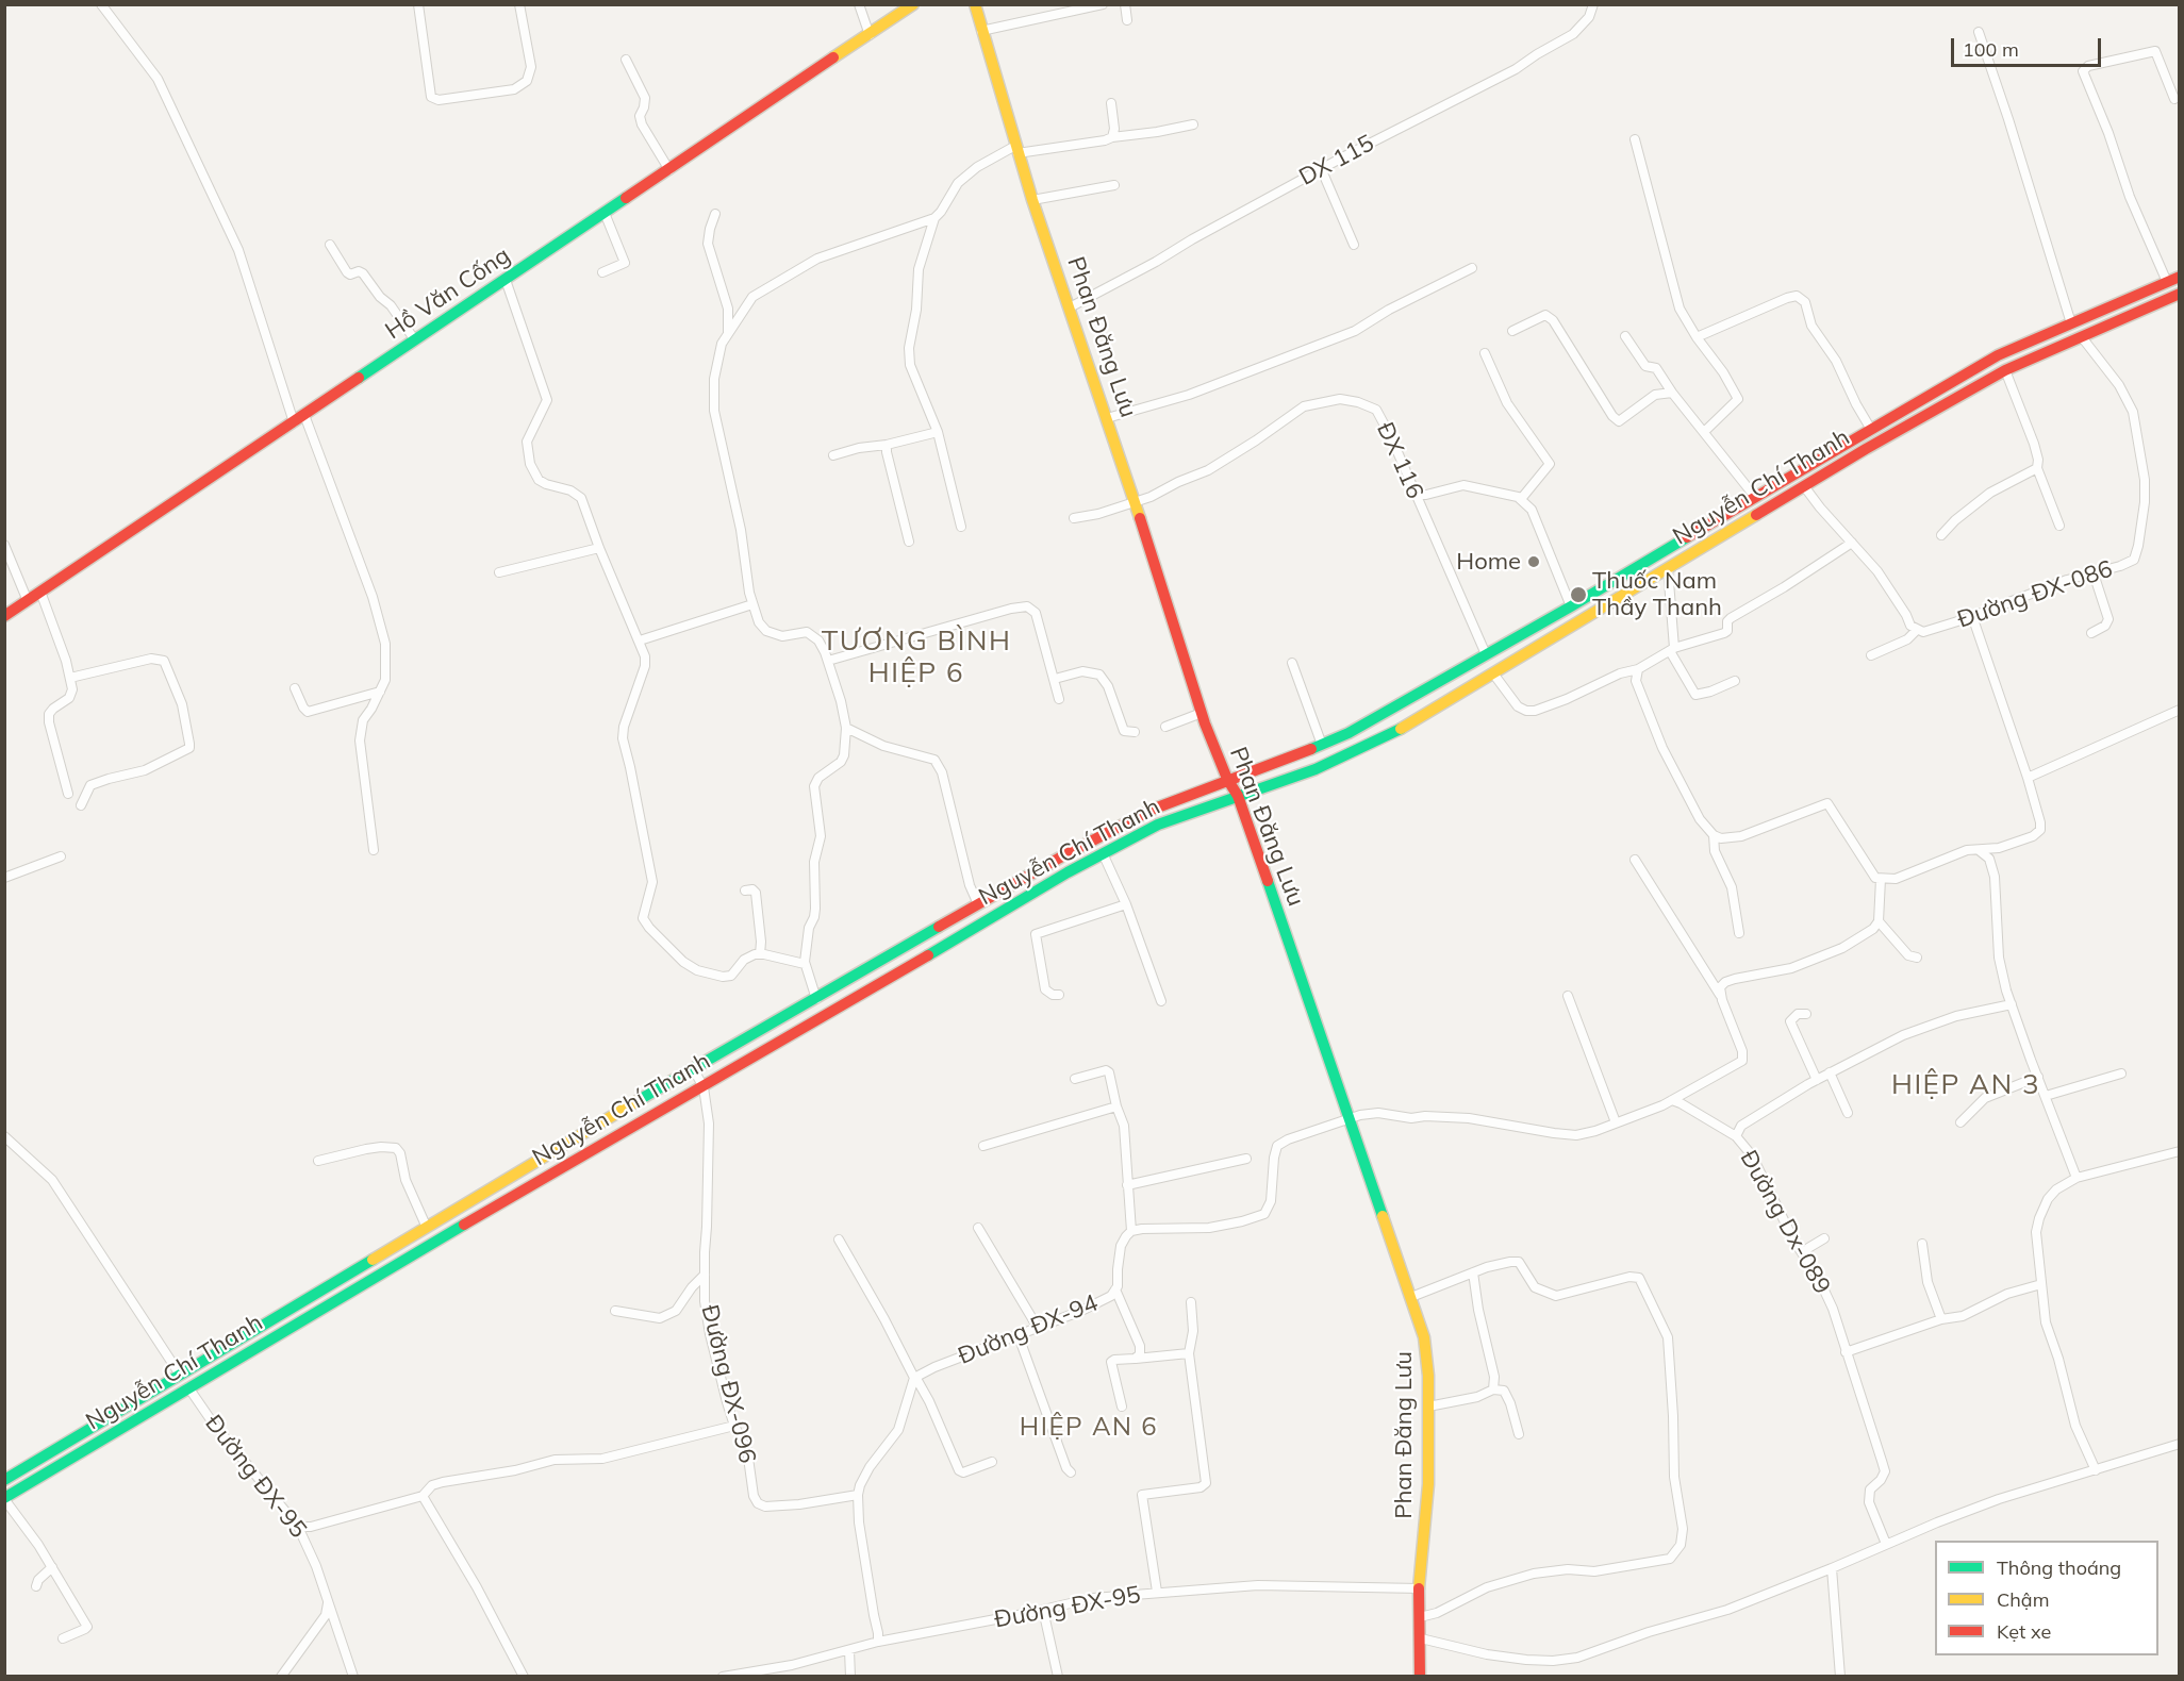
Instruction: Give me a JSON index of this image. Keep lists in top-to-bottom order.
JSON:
{
  "streets": {
    "main road": ["Hồ Văn Cống", "Phan Đăng Lưu", "Nguyễn Chí Thanh"],
    "street": [
      "DX 115",
      "ĐX 116",
      "Đường ĐX-086",
      "Đường Dx-089",
      "Đường ĐX-94",
      "Đường ĐX-096",
      "Đường ĐX-95"
    ]
  },
  "crossings": [
    ["DX 115", "Phan Đăng Lưu"],
    ["Phan Đăng Lưu", "ĐX 116"],
    ["Phan Đăng Lưu", "Nguyễn Chí Thanh"],
    ["Phan Đăng Lưu", "Đường ĐX-95"],
    ["ĐX 116", "Nguyễn Chí Thanh"],
    ["Nguyễn Chí Thanh", "Đường ĐX-086"],
    ["Nguyễn Chí Thanh", "Đường ĐX-096"],
    ["Nguyễn Chí Thanh", "Đường ĐX-95"]
  ],
  "districts": ["TƯƠNG BÌNH HIỆP 6", "HIỆP AN 3", "HIỆP AN 6"],
  "places": ["Home", "Thuốc Nam Thầy Thanh"],
  "legend": ["Thông thoáng", "Chậm", "Kẹt xe"],
  "scale_bar": "100 m"
}
